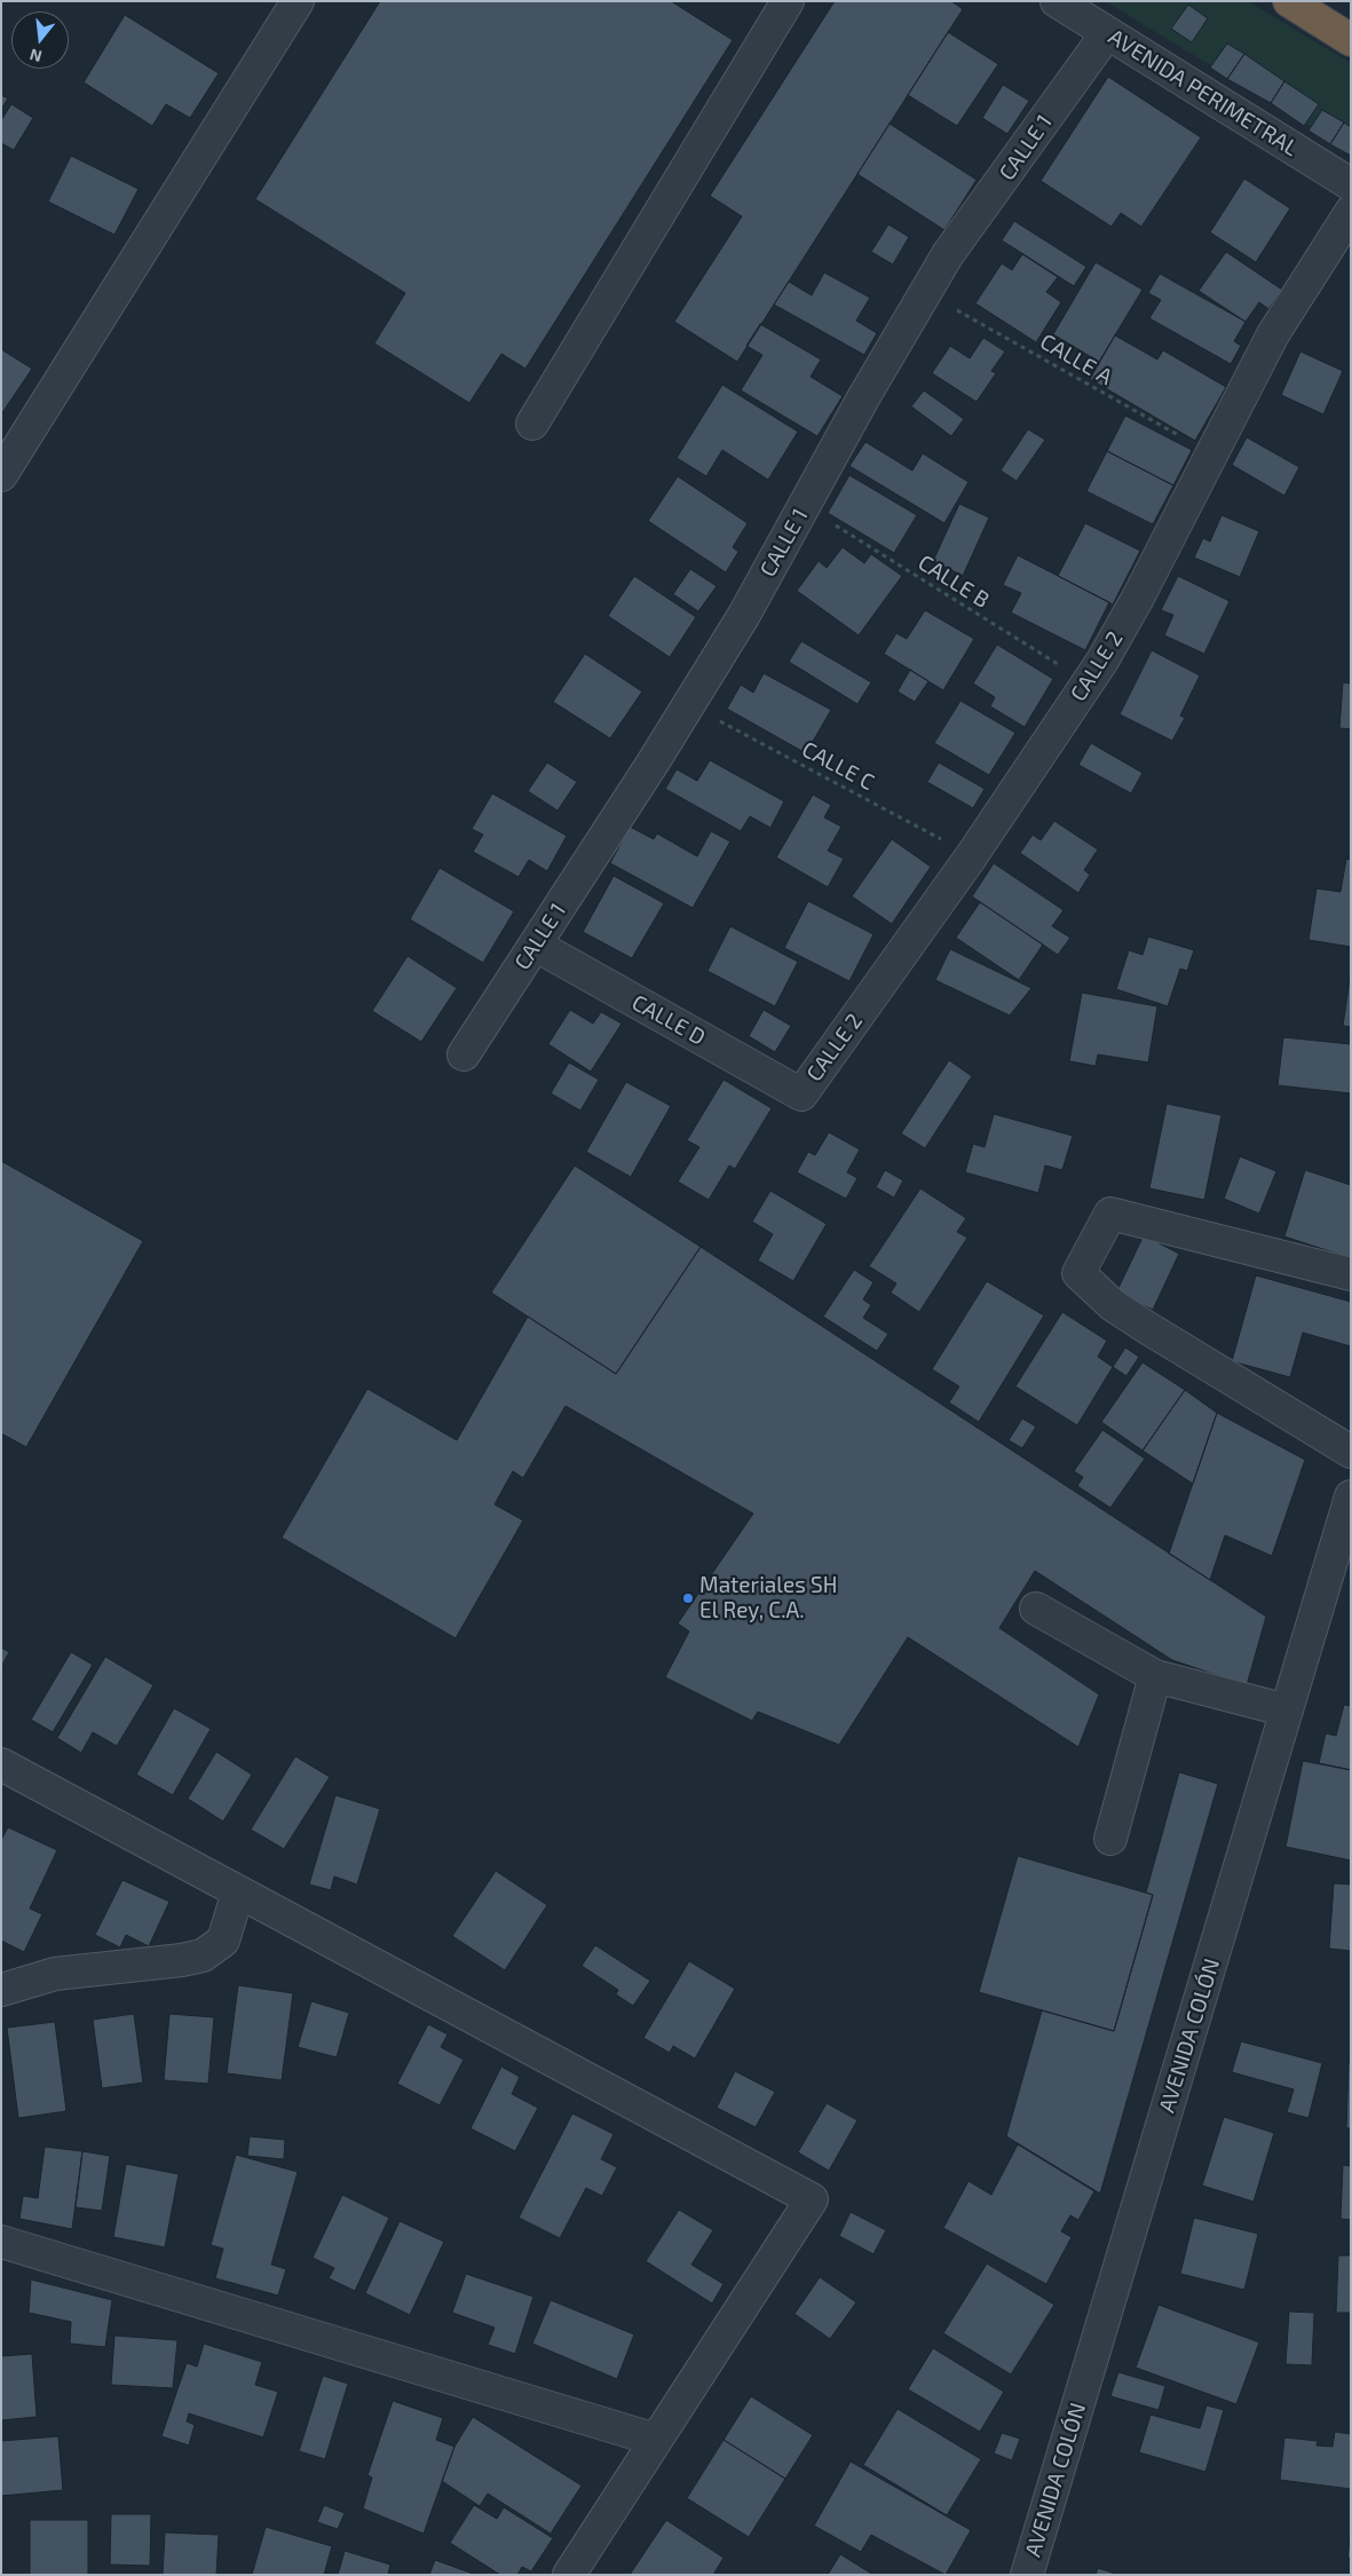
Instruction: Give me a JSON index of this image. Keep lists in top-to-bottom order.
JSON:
{
  "streets": {
    "street": [
      "AVENIDA PERIMETRAL",
      "CALLE 1",
      "CALLE 2",
      "CALLE D",
      "AVENIDA COLÓN"
    ],
    "path": ["CALLE A", "CALLE B", "CALLE C"]
  },
  "crossings": [
    ["AVENIDA PERIMETRAL", "CALLE 1"],
    ["CALLE 1", "CALLE A"],
    ["CALLE 1", "CALLE B"],
    ["CALLE 1", "CALLE C"],
    ["CALLE 1", "CALLE D"],
    ["CALLE A", "CALLE 2"],
    ["CALLE B", "CALLE 2"],
    ["CALLE 2", "CALLE C"],
    ["CALLE 2", "CALLE D"]
  ],
  "places": ["Materiales SH El Rey, C.A."],
  "north": "bottom"
}
